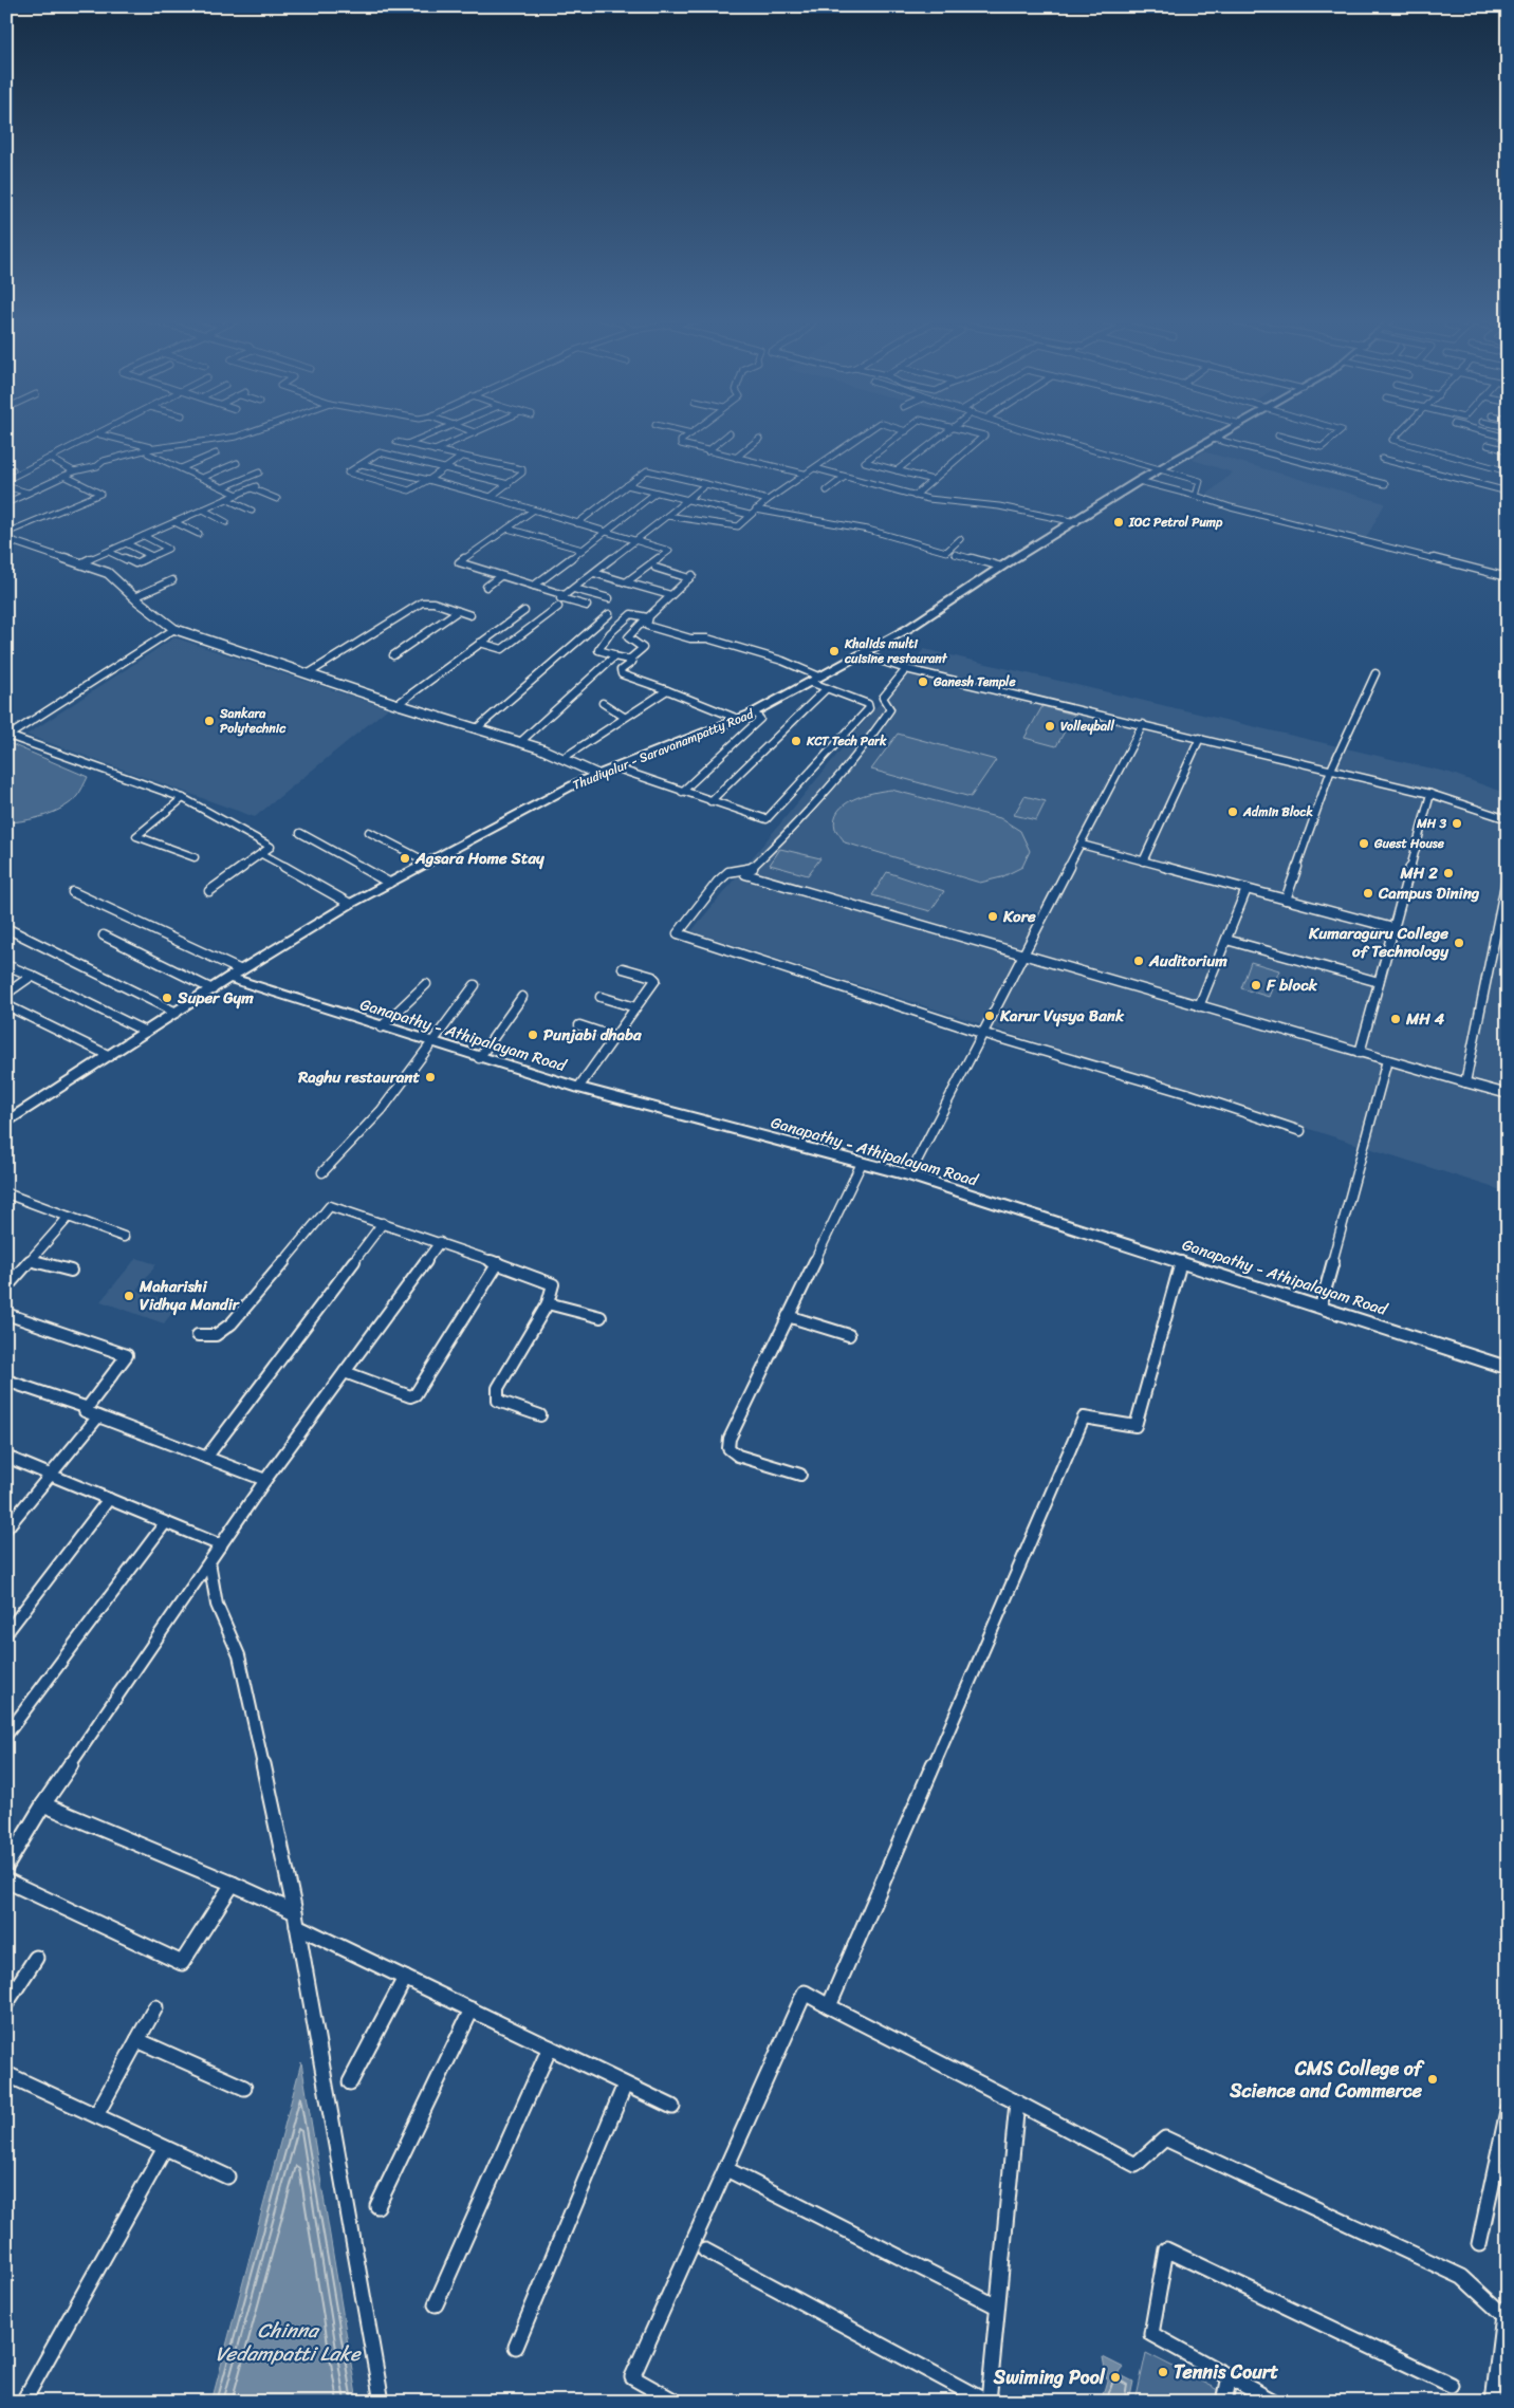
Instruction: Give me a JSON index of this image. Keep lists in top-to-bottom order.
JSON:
{
  "streets": {
    "main road": ["Thudiyalur - Saravanampatty Road", "Ganapathy - Athipalayam Road"]
  },
  "crossings": [
    ["Thudiyalur - Saravanampatty Road", "Ganapathy - Athipalayam Road"]
  ],
  "water": ["Chinna Vedampatti Lake"],
  "places": [
    "IOC Petrol Pump",
    "Khalids multi cuisine restaurant",
    "Ganesh Temple",
    "Sankara Polytechnic",
    "Volleyball",
    "KCT Tech Park",
    "Admin Block",
    "MH 3",
    "Guest House",
    "Agsara Home Stay",
    "MH 2",
    "Campus Dining",
    "Kore",
    "Kumaraguru College of Technology",
    "Auditorium",
    "F block",
    "Super Gym",
    "Karur Vysya Bank",
    "MH 4",
    "Punjabi dhaba",
    "Raghu restaurant",
    "Maharishi Vidhya Mandir",
    "CMS College of Science and Commerce",
    "Tennis Court",
    "Swiming Pool"
  ]
}
